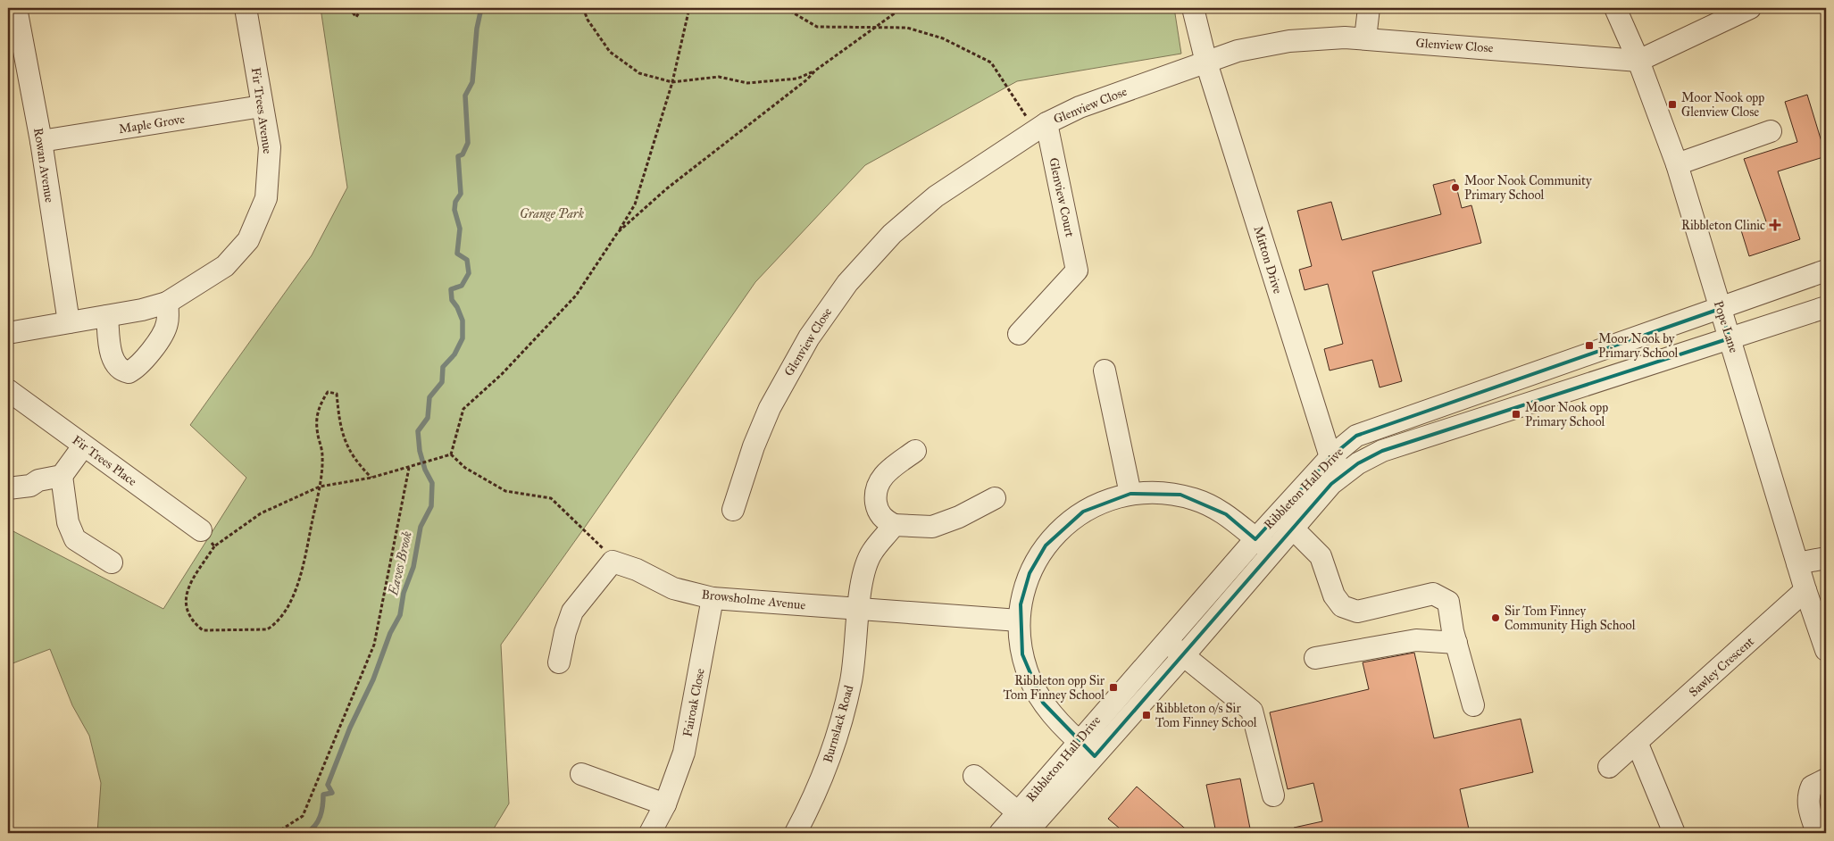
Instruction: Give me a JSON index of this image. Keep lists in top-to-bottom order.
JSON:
{
  "streets": {
    "street": [
      "Glenview Close",
      "Fir Trees Avenue",
      "Maple Grove",
      "Rowan Avenue",
      "Glenview Court",
      "Mitton Drive",
      "Pope Lane",
      "Fir Trees Place",
      "Ribbleton Hall Drive",
      "Browsholme Avenue",
      "Sawley Crescent",
      "Fairoak Close",
      "Burnslack Road"
    ]
  },
  "crossings": [
    ["Glenview Close", "Glenview Court"],
    ["Glenview Close", "Mitton Drive"],
    ["Glenview Close", "Pope Lane"],
    ["Fir Trees Avenue", "Maple Grove"],
    ["Fir Trees Avenue", "Rowan Avenue"],
    ["Maple Grove", "Rowan Avenue"],
    ["Mitton Drive", "Ribbleton Hall Drive"],
    ["Pope Lane", "Ribbleton Hall Drive"],
    ["Pope Lane", "Sawley Crescent"],
    ["Browsholme Avenue", "Fairoak Close"],
    ["Browsholme Avenue", "Burnslack Road"]
  ],
  "water": ["Eaves Brook"],
  "parks": ["Grange Park"],
  "places": {
    "transit": [
      "Moor Nook opp Glenview Close",
      "Moor Nook by Primary School",
      "Moor Nook opp Primary School",
      "Ribbleton opp Sir Tom Finney School",
      "Ribbleton o/s Sir Tom Finney School"
    ],
    "other": ["Moor Nook Community Primary School", "Sir Tom Finney Community High School"],
    "health": ["Ribbleton Clinic"]
  }
}
